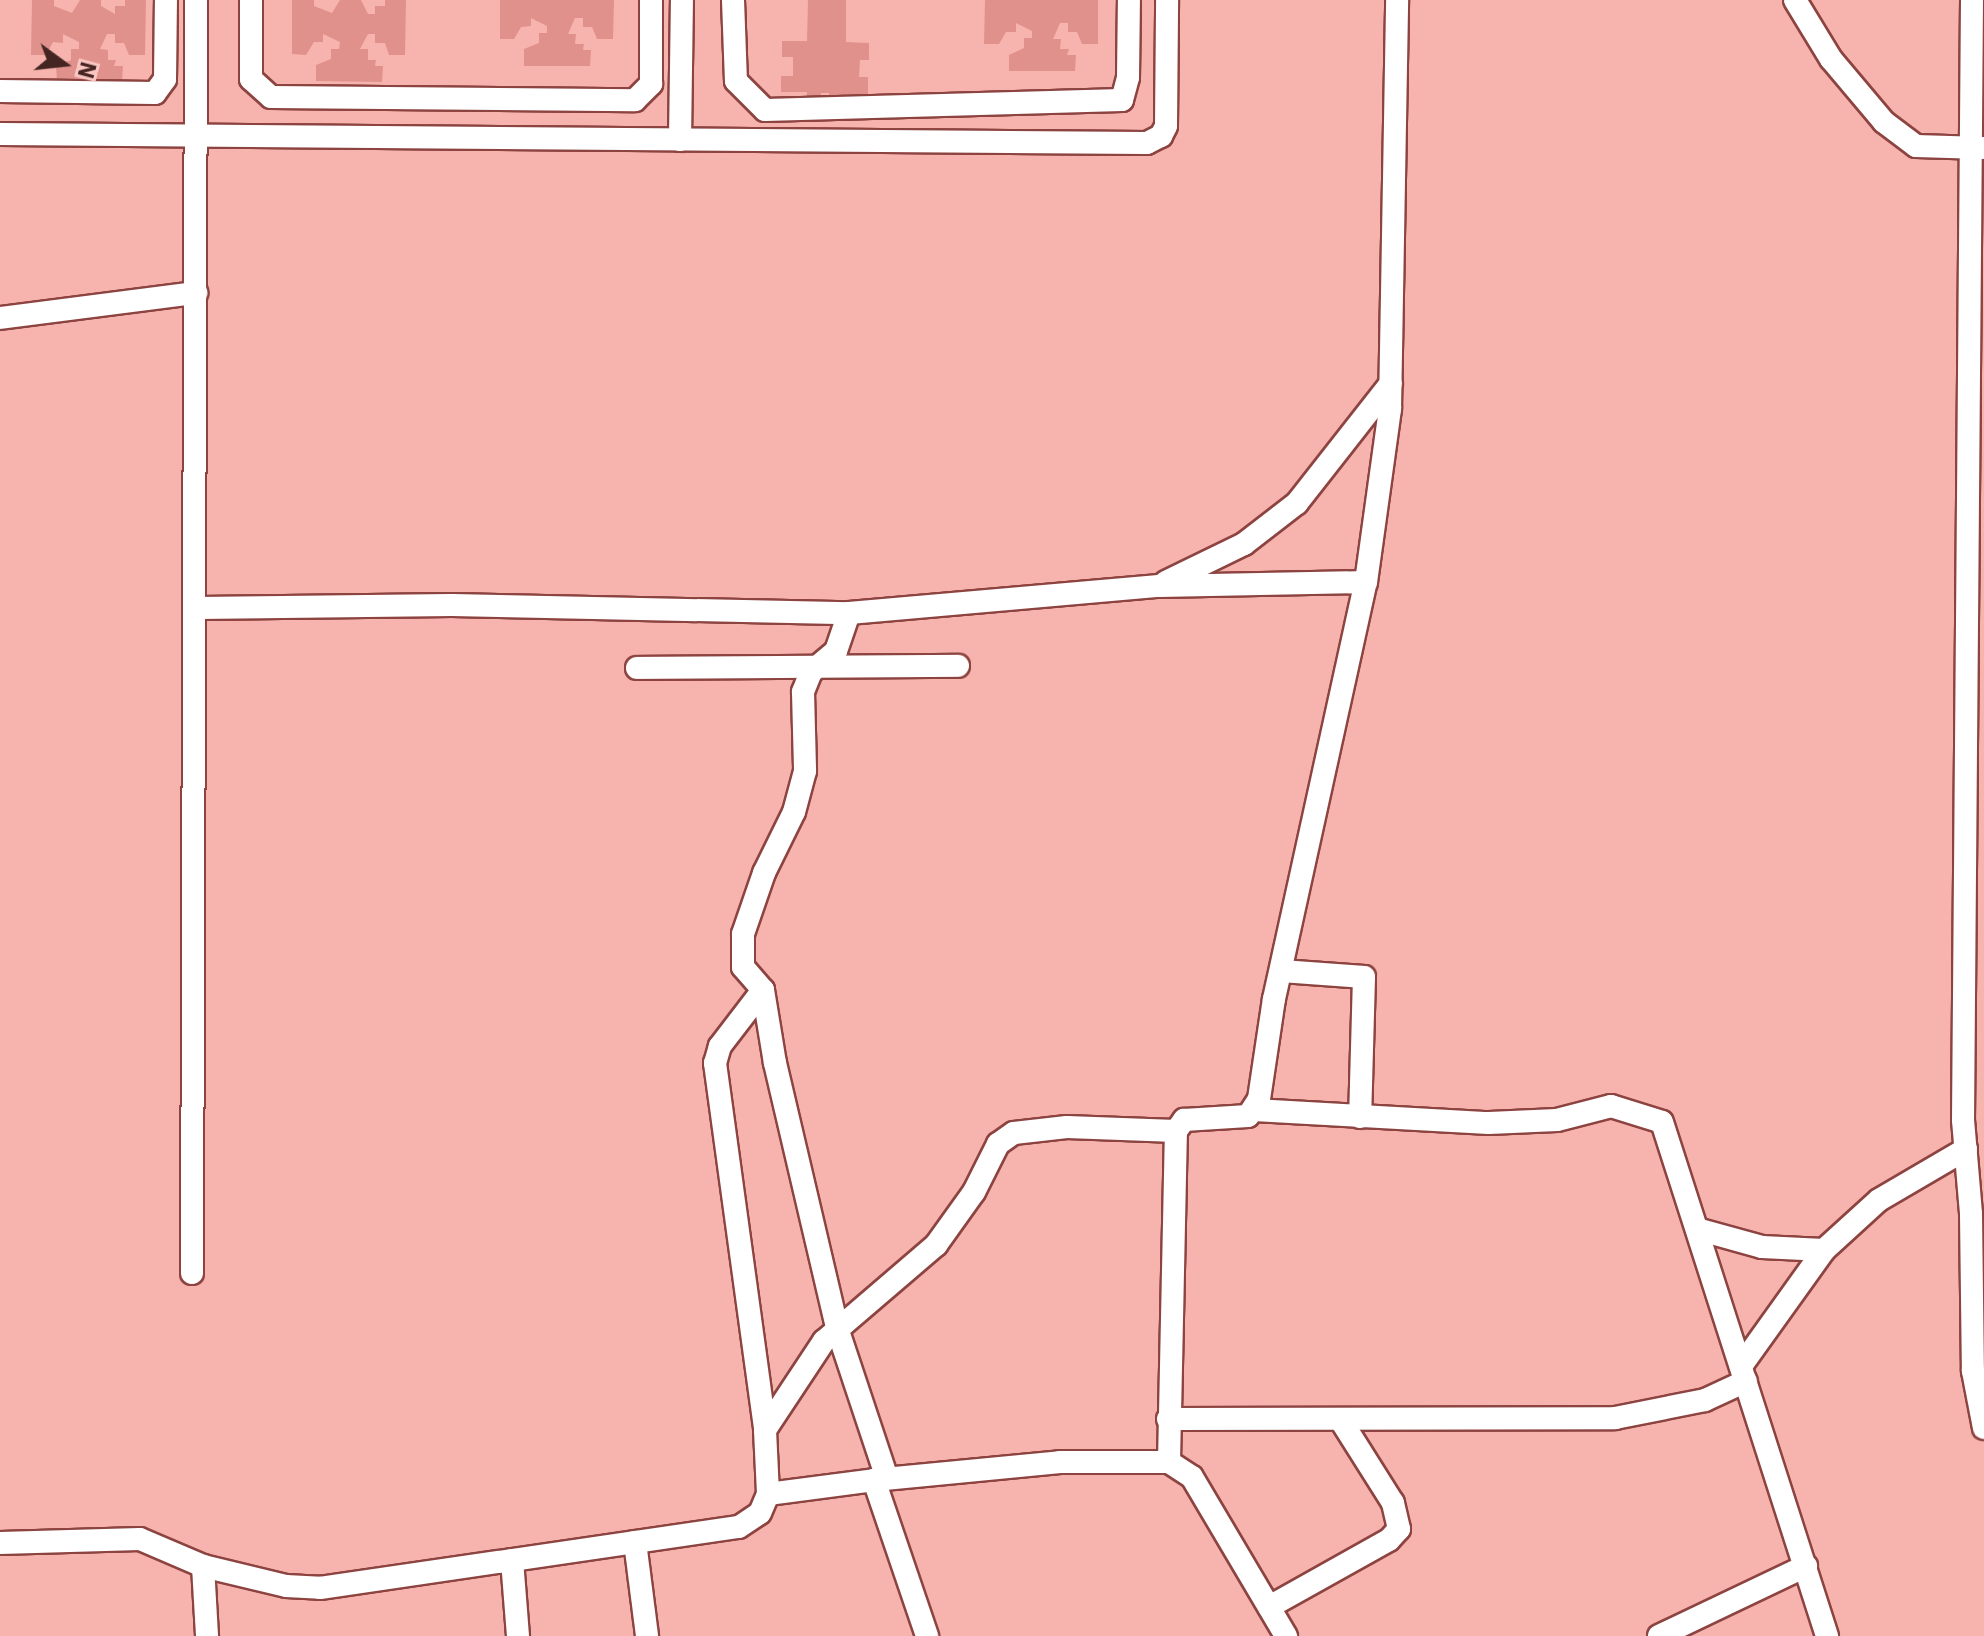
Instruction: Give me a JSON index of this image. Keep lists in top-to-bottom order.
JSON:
{
  "north": "right"
}
